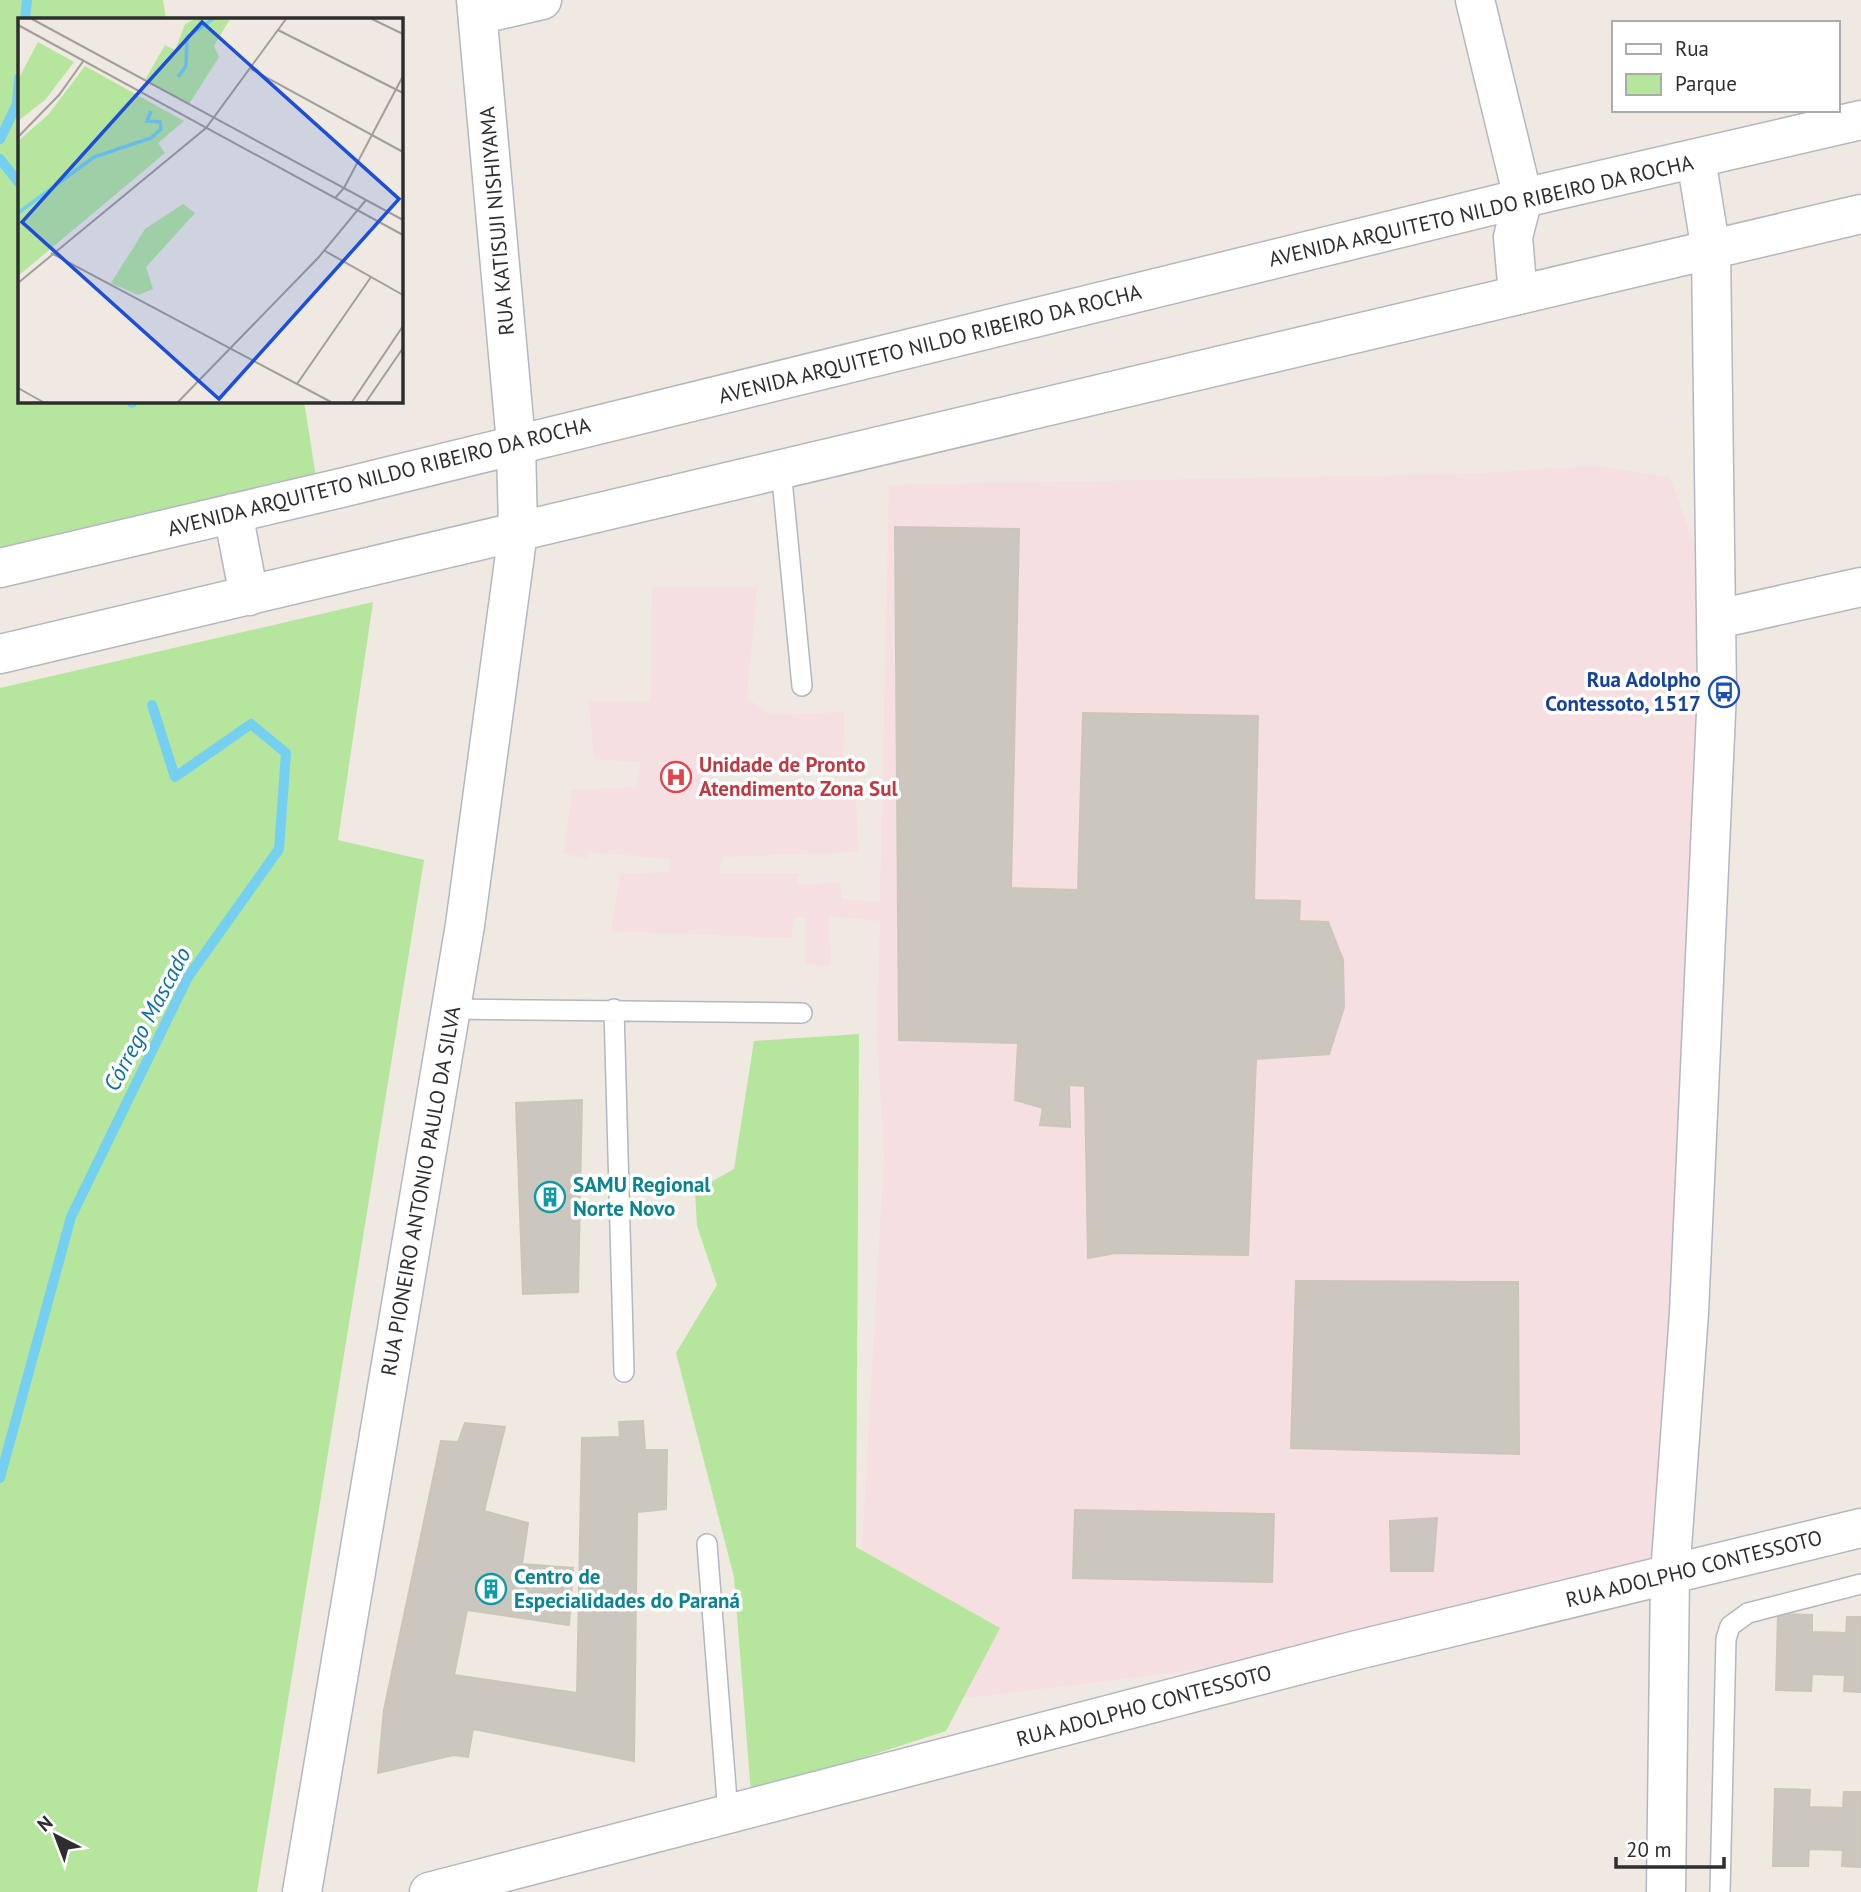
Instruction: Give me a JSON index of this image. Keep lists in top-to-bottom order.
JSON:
{
  "streets": {
    "street": [
      "AVENIDA ARQUITETO NILDO RIBEIRO DA ROCHA",
      "RUA KATISUJI NISHIYAMA",
      "RUA PIONEIRO ANTONIO PAULO DA SILVA",
      "RUA ADOLPHO CONTESSOTO"
    ]
  },
  "crossings": [
    ["AVENIDA ARQUITETO NILDO RIBEIRO DA ROCHA", "RUA KATISUJI NISHIYAMA"],
    ["RUA KATISUJI NISHIYAMA", "RUA PIONEIRO ANTONIO PAULO DA SILVA"]
  ],
  "water": ["Córrego Mascado"],
  "places": {
    "bus stop": ["Rua Adolpho Contessoto, 1517"],
    "hospital": ["Unidade de Pronto Atendimento Zona Sul"],
    "building": ["SAMU Regional Norte Novo", "Centro de Especialidades do Paraná"]
  },
  "legend": ["Rua", "Parque"],
  "scale_bar": "20 m",
  "north": "top left"
}
